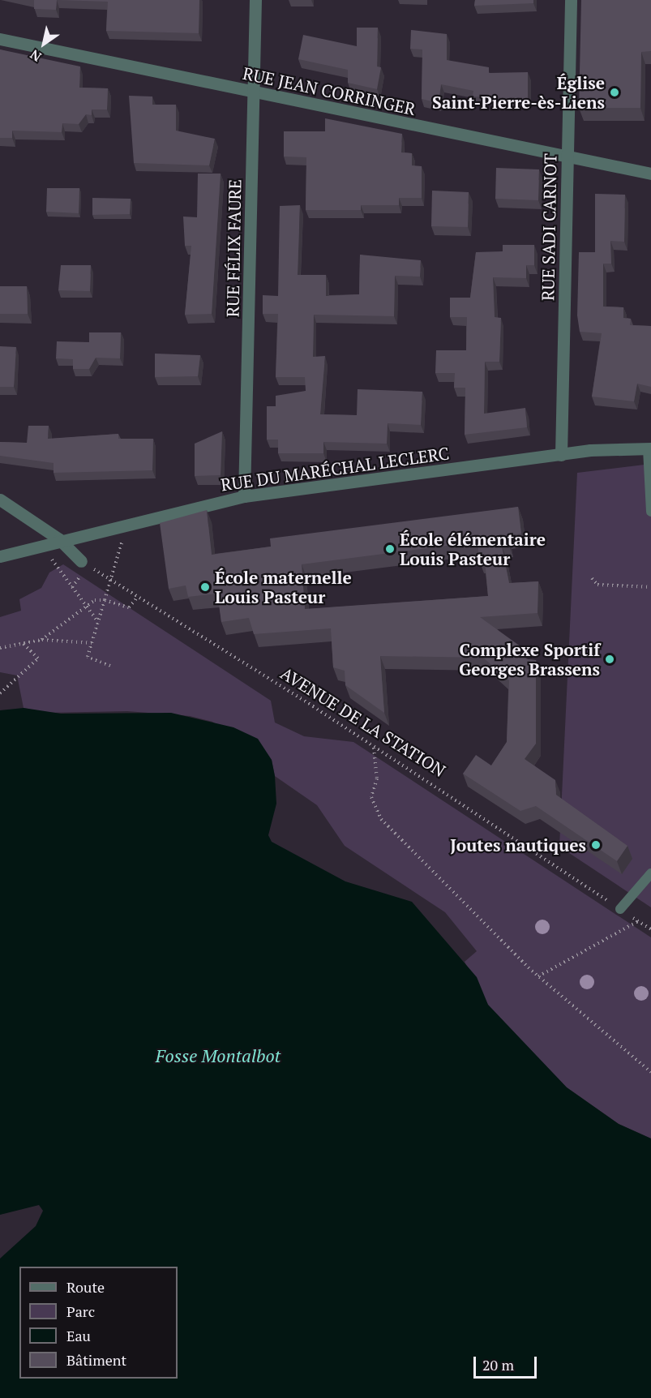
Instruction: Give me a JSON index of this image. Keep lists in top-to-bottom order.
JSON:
{
  "streets": {
    "street": [
      "RUE JEAN CORRINGER",
      "RUE SADI CARNOT",
      "RUE FÉLIX FAURE",
      "RUE DU MARÉCHAL LECLERC"
    ],
    "path": ["AVENUE DE LA STATION"]
  },
  "crossings": [
    ["RUE JEAN CORRINGER", "RUE SADI CARNOT"],
    ["RUE JEAN CORRINGER", "RUE FÉLIX FAURE"],
    ["RUE SADI CARNOT", "RUE DU MARÉCHAL LECLERC"],
    ["RUE FÉLIX FAURE", "RUE DU MARÉCHAL LECLERC"]
  ],
  "water": ["Fosse Montalbot"],
  "places": [
    "Église Saint-Pierre-ès-Liens",
    "École élémentaire Louis Pasteur",
    "École maternelle Louis Pasteur",
    "Complexe Sportif Georges Brassens",
    "Joutes nautiques"
  ],
  "legend": [
    "Route",
    "Parc",
    "Eau",
    "Bâtiment"
  ],
  "scale_bar": "20 m",
  "north": "bottom left"
}
